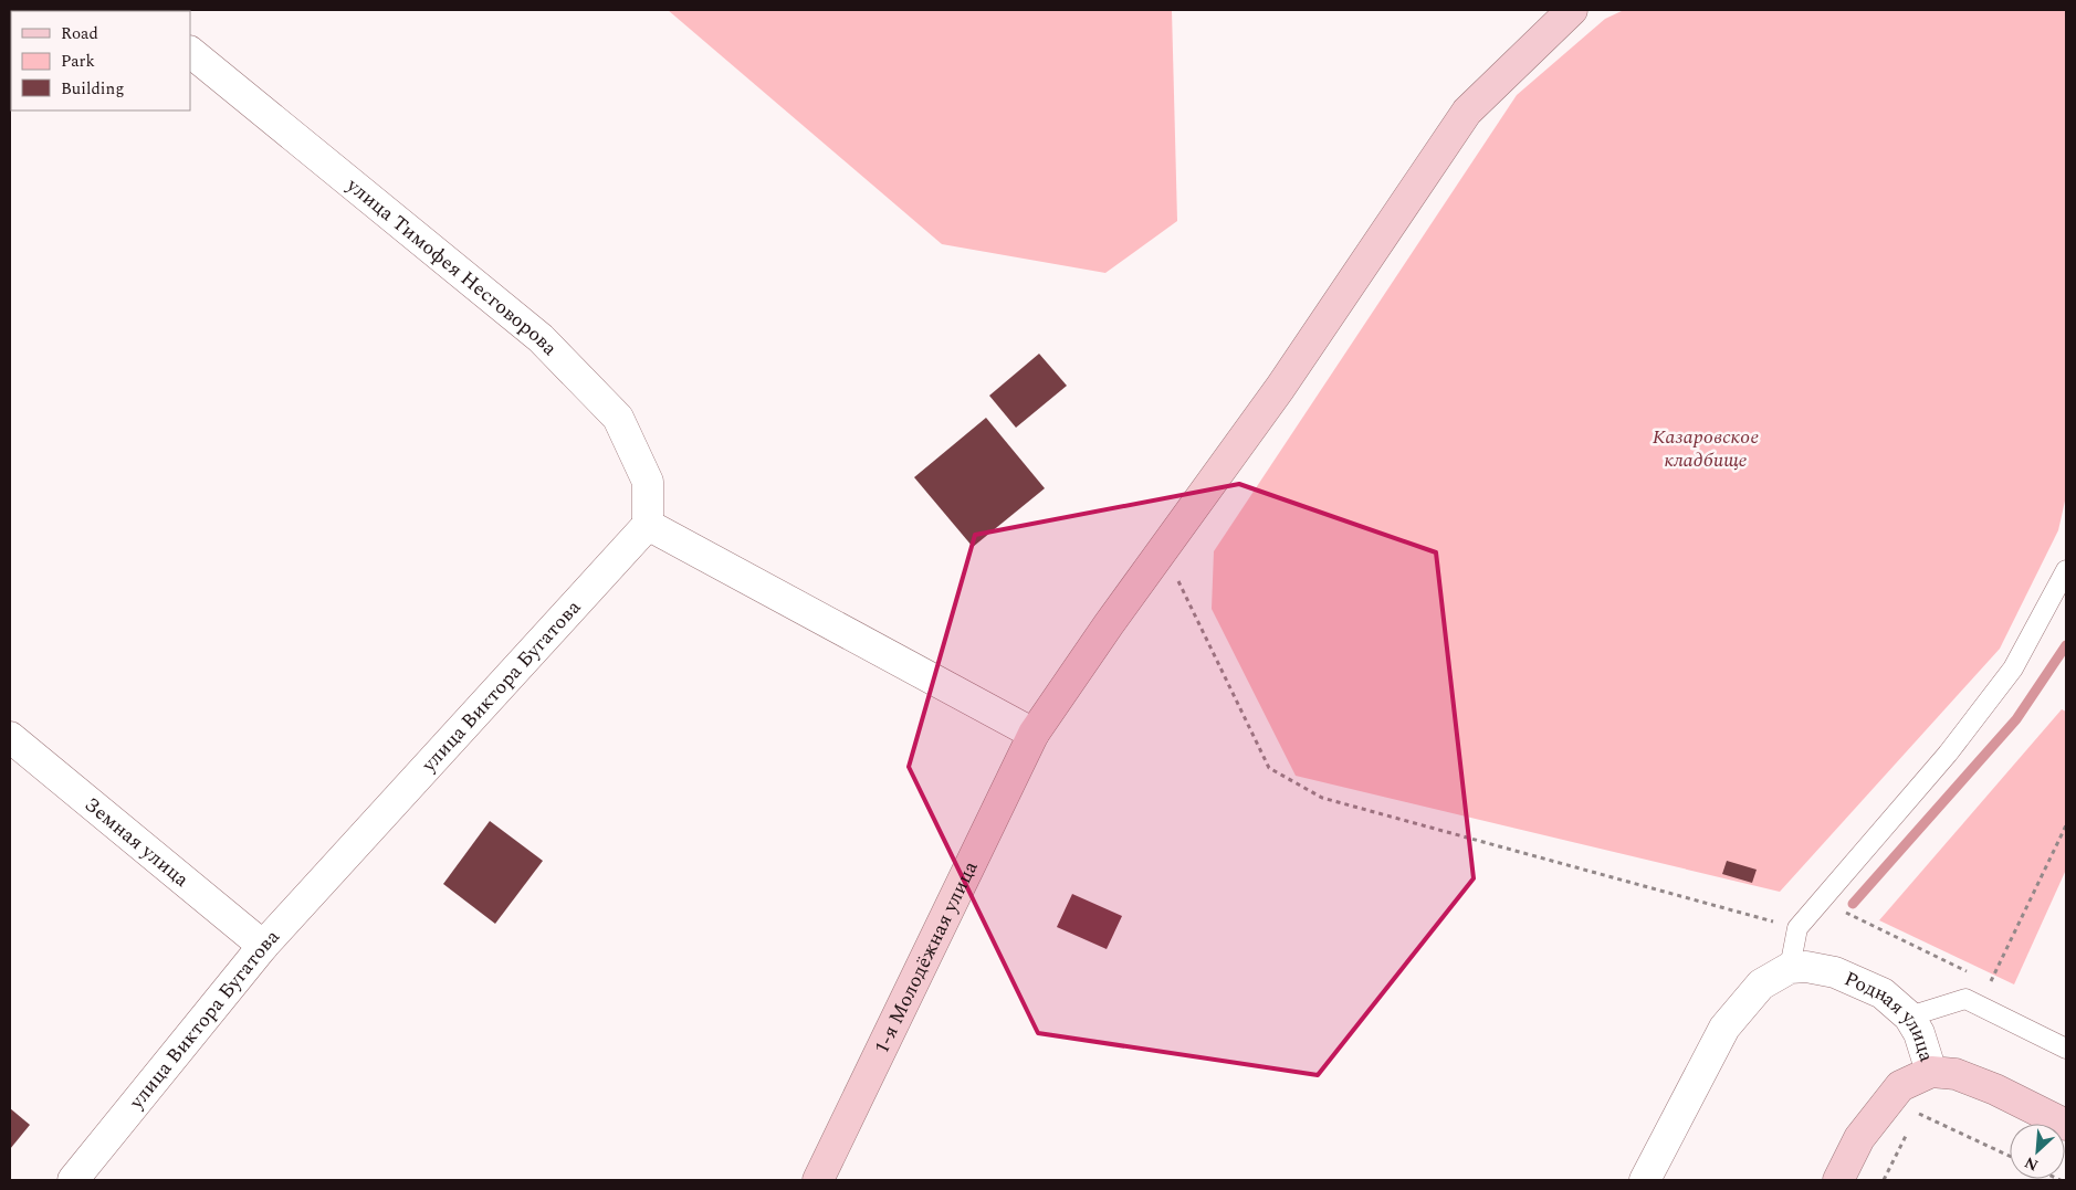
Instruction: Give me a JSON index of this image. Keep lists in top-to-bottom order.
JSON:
{
  "streets": {
    "street": [
      "улица Тимофея Несговорова",
      "улица Виктора Бугатова",
      "Земная улица",
      "1-я Молодёжная улица",
      "Родная улица"
    ]
  },
  "crossings": [
    ["улица Тимофея Несговорова", "улица Виктора Бугатова"],
    ["улица Виктора Бугатова", "Земная улица"]
  ],
  "parks": ["Казаровское кладбище"],
  "legend": ["Road", "Park", "Building"],
  "north": "bottom left"
}
